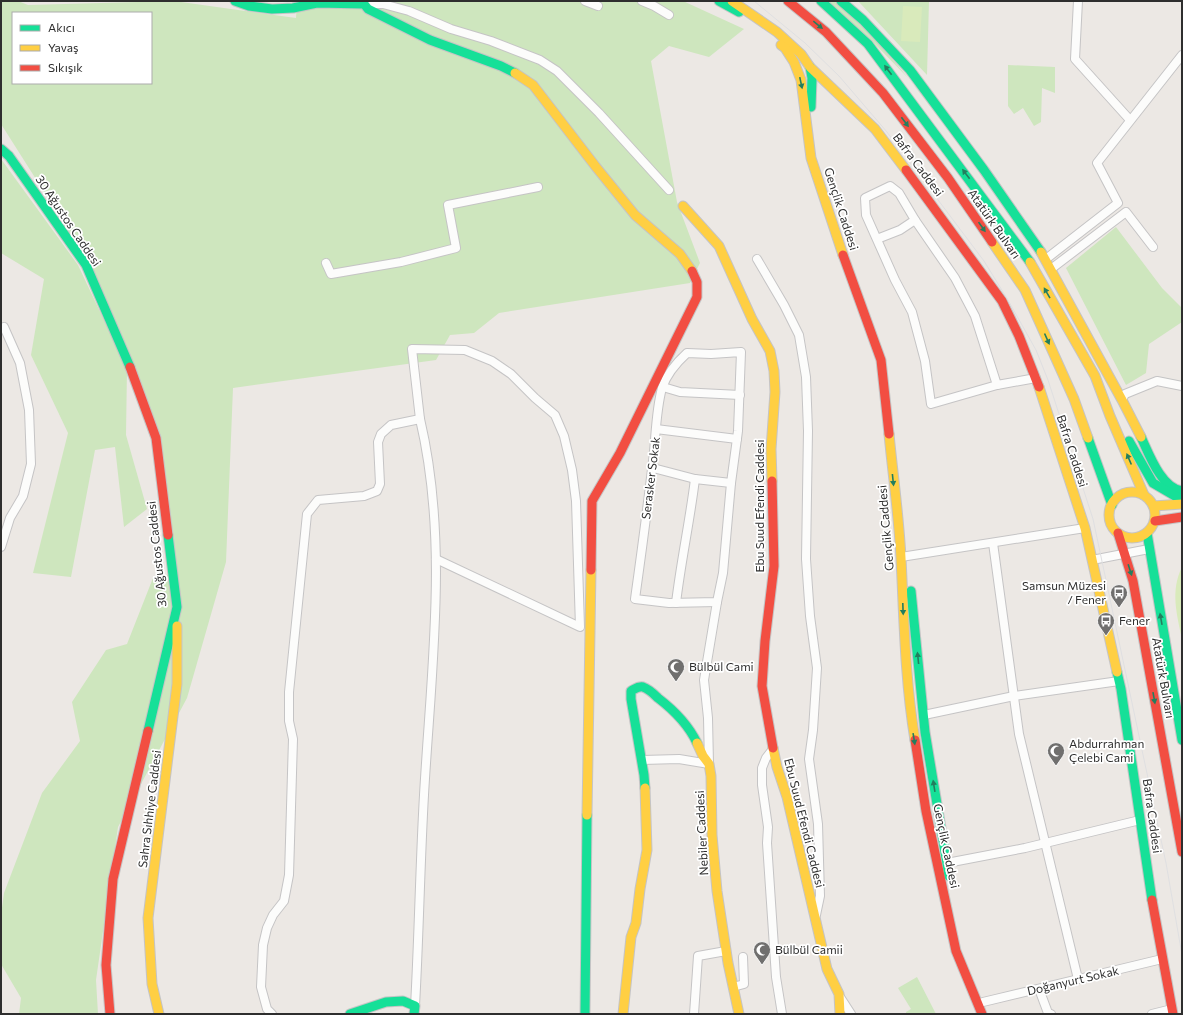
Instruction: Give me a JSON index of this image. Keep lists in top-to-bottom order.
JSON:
{
  "streets": {
    "main road": [
      "Bafra Caddesi",
      "Gençlik Caddesi",
      "30 Ağustos Caddesi",
      "Atatürk Bulvarı",
      "Ebu Suud Efendi Caddesi",
      "Sahra Sıhhiye Caddesi",
      "Nebiler Caddesi"
    ],
    "street": ["Serasker Sokak", "Doğanyurt Sokak"]
  },
  "crossings": [
    ["Bafra Caddesi", "Gençlik Caddesi"],
    ["Bafra Caddesi", "Doğanyurt Sokak"],
    ["Gençlik Caddesi", "Doğanyurt Sokak"],
    ["30 Ağustos Caddesi", "Sahra Sıhhiye Caddesi"]
  ],
  "places": {
    "bus stop": ["Samsun Müzesi / Fener", "Fener"],
    "mosque": ["Bülbül Cami", "Abdurrahman Çelebi Cami", "Bülbül Camii"]
  },
  "legend": ["Akıcı", "Yavaş", "Sıkışık"]
}
